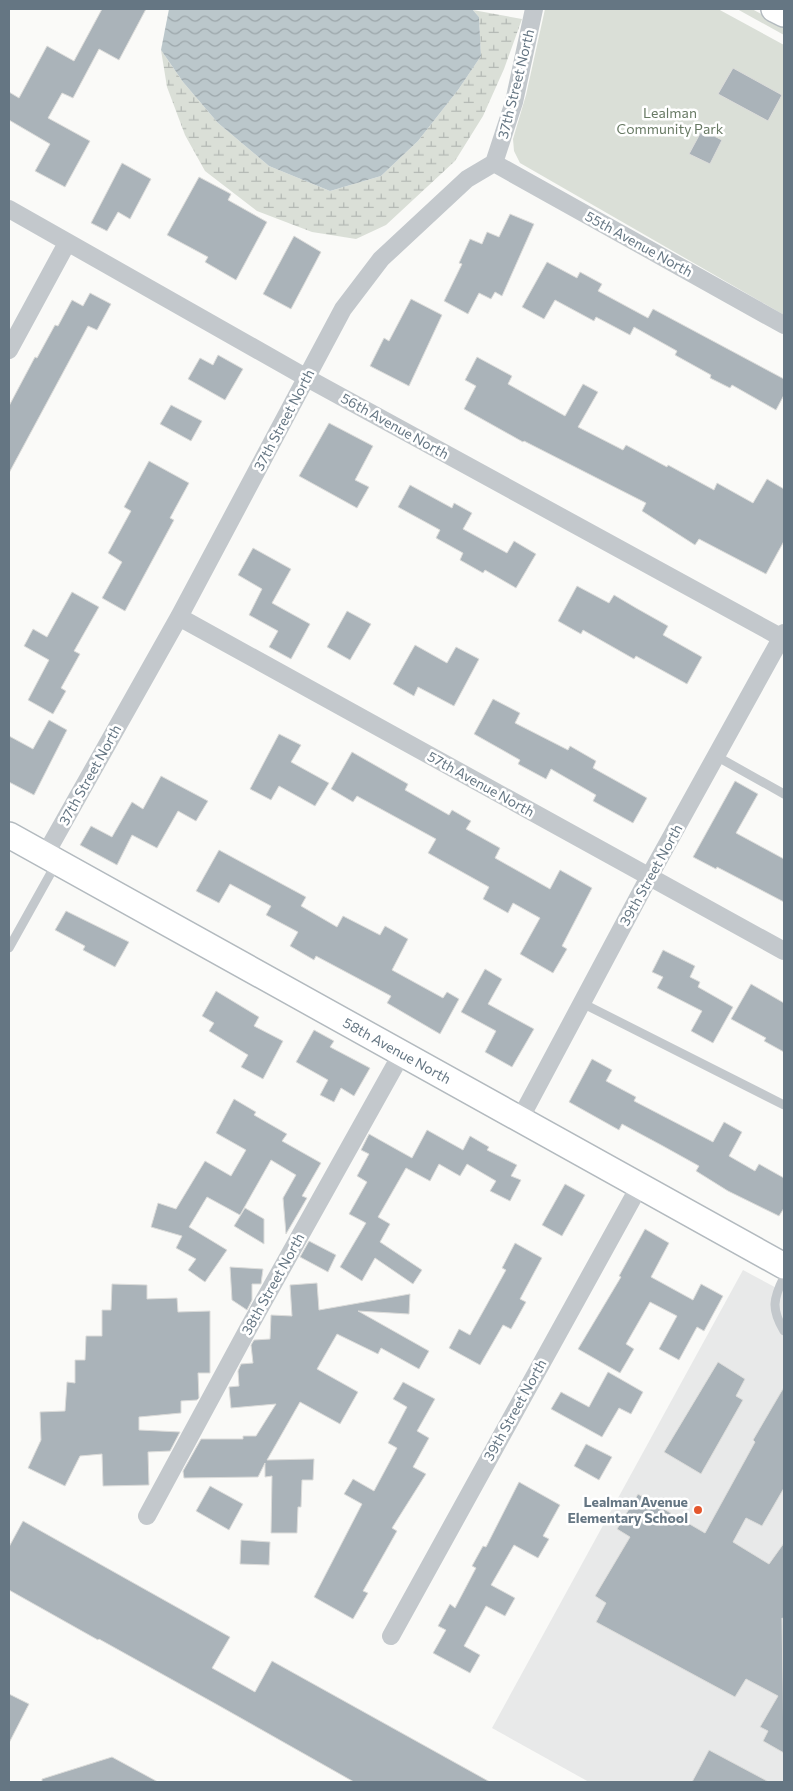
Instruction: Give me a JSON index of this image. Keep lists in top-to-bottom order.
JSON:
{
  "streets": {
    "street": [
      "37th Street North",
      "55th Avenue North",
      "56th Avenue North",
      "57th Avenue North",
      "39th Street North",
      "58th Avenue North",
      "38th Street North"
    ]
  },
  "crossings": [
    ["37th Street North", "55th Avenue North"],
    ["37th Street North", "56th Avenue North"],
    ["37th Street North", "57th Avenue North"],
    ["37th Street North", "58th Avenue North"],
    ["56th Avenue North", "39th Street North"],
    ["57th Avenue North", "39th Street North"],
    ["39th Street North", "58th Avenue North"],
    ["58th Avenue North", "38th Street North"]
  ],
  "parks": ["Lealman Community Park"],
  "places": ["Lealman Avenue Elementary School"]
}
